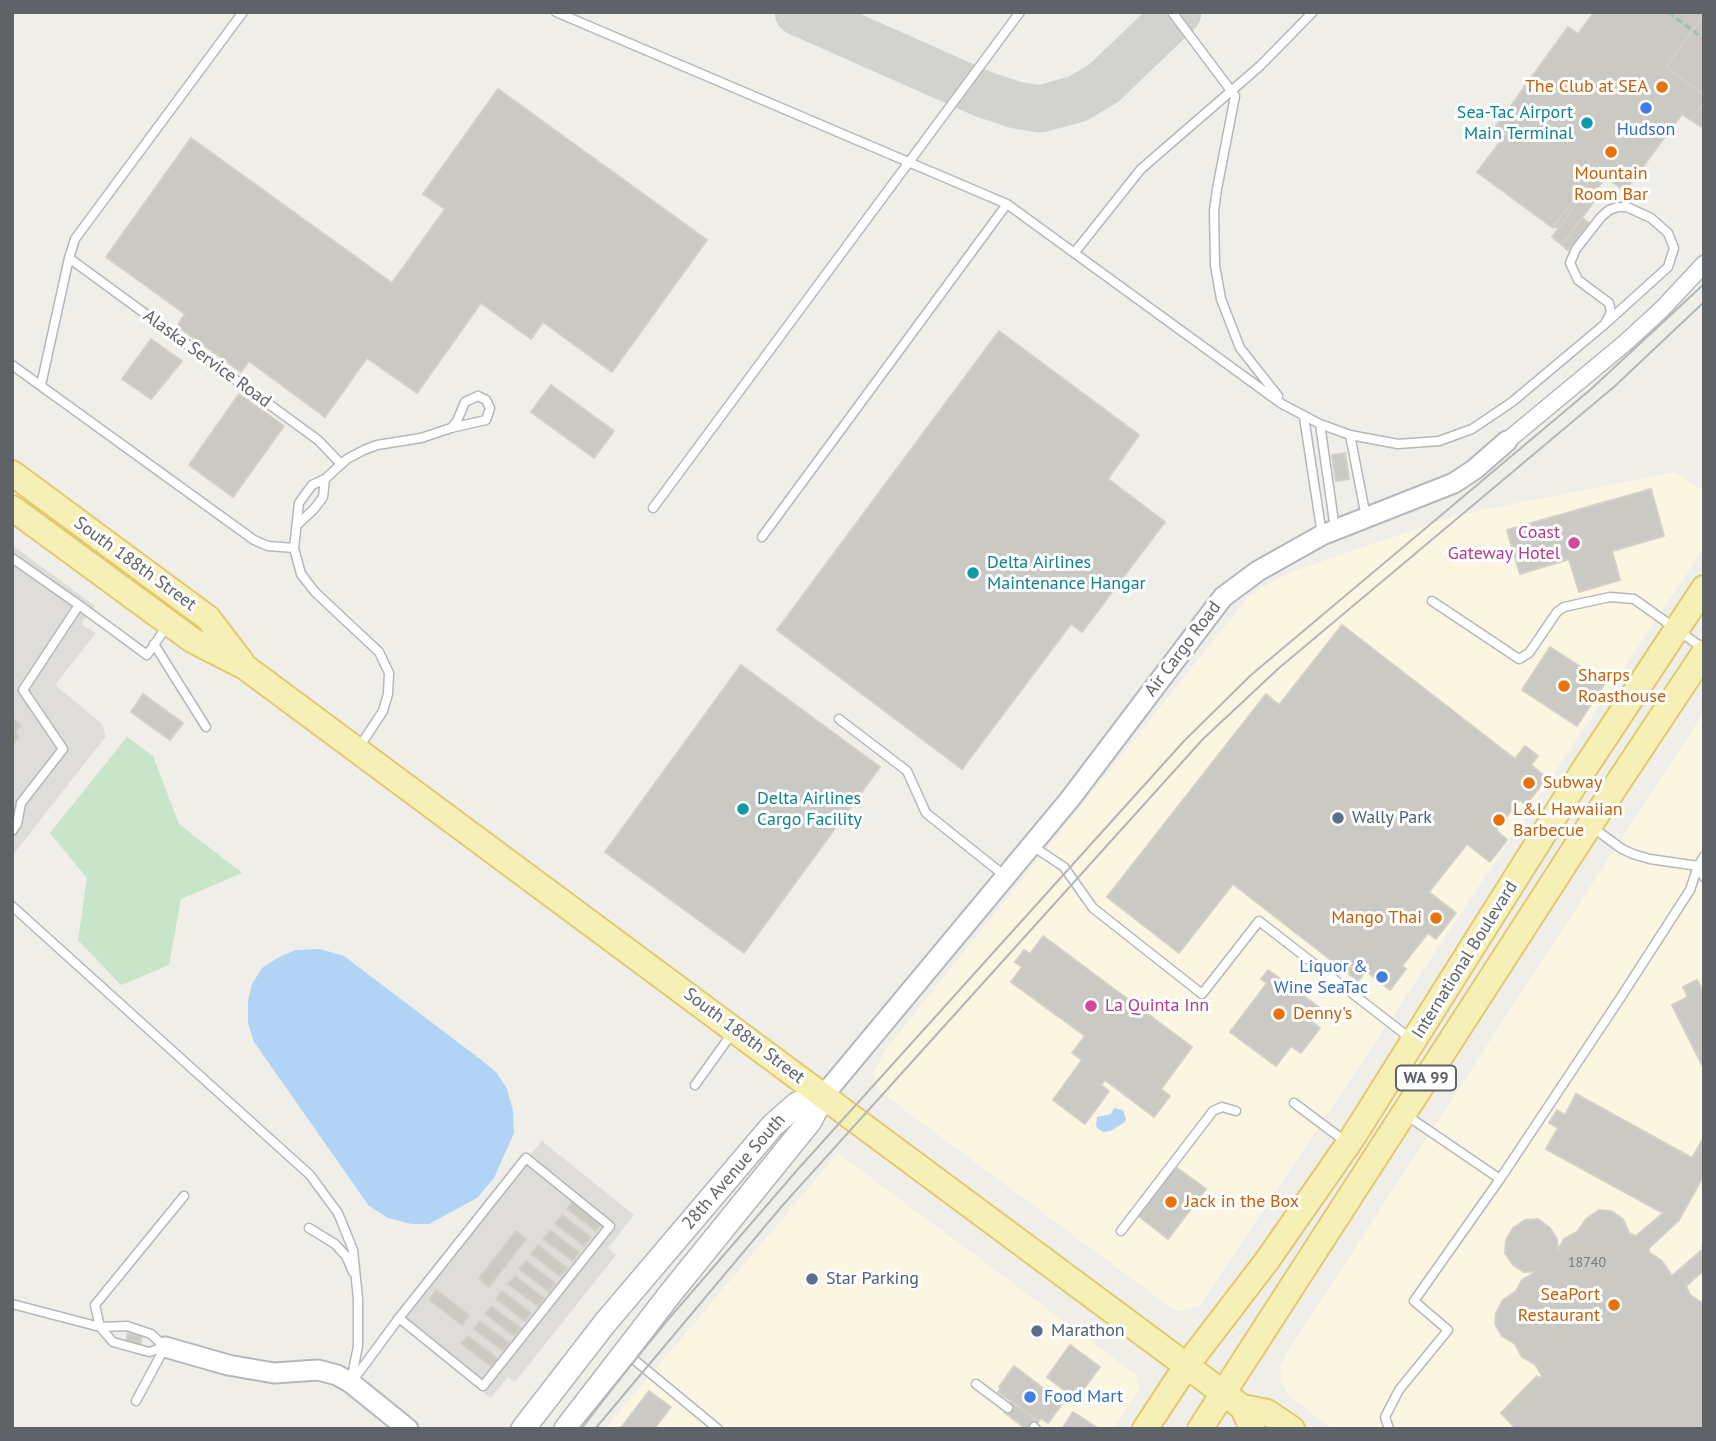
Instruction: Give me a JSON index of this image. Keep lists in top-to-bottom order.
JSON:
{
  "streets": {
    "main road": [
      "South 188th Street",
      "International Boulevard",
      "WA 99",
      "28th Avenue South"
    ],
    "street": ["Air Cargo Road"],
    "lane": ["Alaska Service Road"]
  },
  "crossings": [
    ["South 188th Street", "Air Cargo Road"],
    ["South 188th Street", "International Boulevard"],
    ["South 188th Street", "28th Avenue South"],
    ["Air Cargo Road", "28th Avenue South"]
  ],
  "places": [
    "The Club at SEA",
    "Hudson",
    "Sea-Tac Airport Main Terminal",
    "Mountain Room Bar",
    "Coast Gateway Hotel",
    "Delta Airlines Maintenance Hangar",
    "Sharps Roasthouse",
    "Subway",
    "Delta Airlines Cargo Facility",
    "Wally Park",
    "L&L Hawaiian Barbecue",
    "Mango Thai",
    "Liquor & Wine SeaTac",
    "La Quinta Inn",
    "Denny's",
    "Jack in the Box",
    "Star Parking",
    "SeaPort Restaurant",
    "Marathon",
    "Food Mart"
  ],
  "house_numbers": ["18740"]
}
